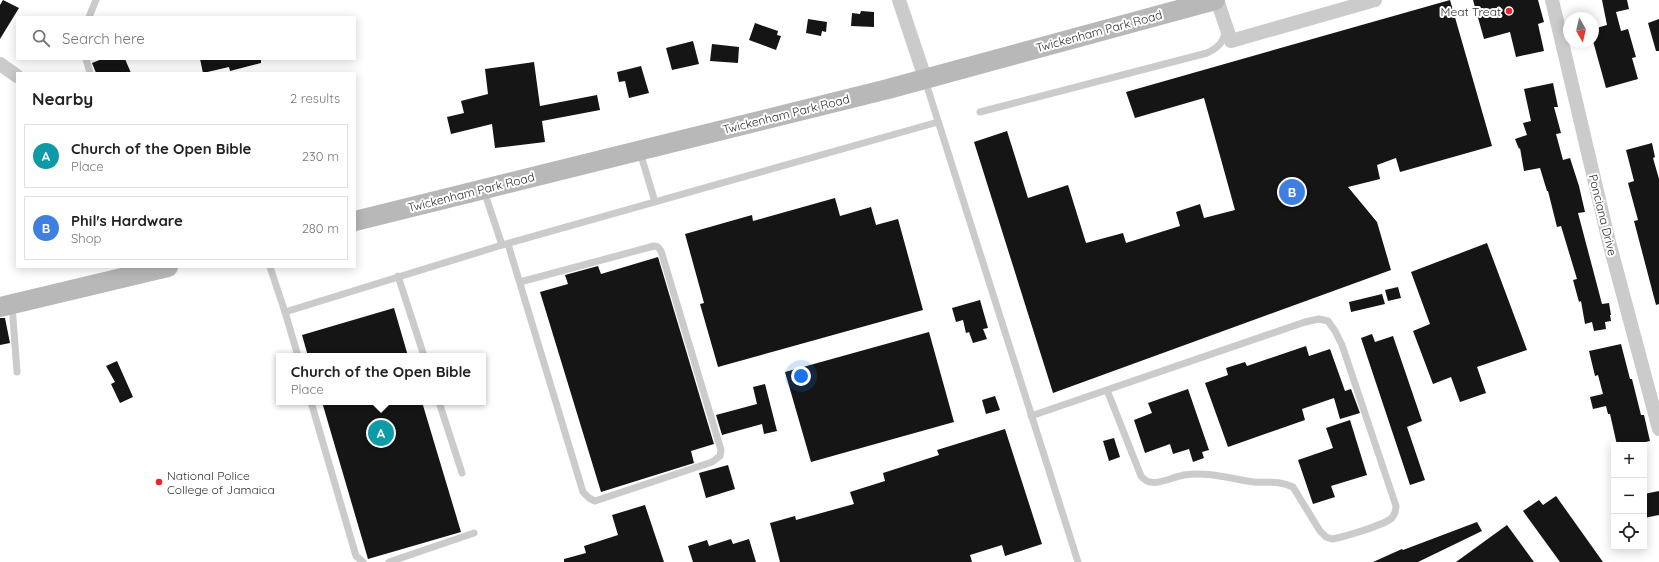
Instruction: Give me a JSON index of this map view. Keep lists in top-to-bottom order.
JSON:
{
  "streets": {
    "main road": ["Twickenham Park Road"],
    "street": ["Ponciana Drive"]
  },
  "places": ["Meat Treat", "National Police College of Jamaica"],
  "north": "bottom",
  "page": {
    "search": "Search here",
    "heading": ["Nearby", "2 results"],
    "list": [
      {
        "mark": "A",
        "name": "Church of the Open Bible",
        "note": "Place",
        "value": "230 m"
      },
      {
        "mark": "B",
        "name": "Phil's Hardware",
        "note": "Shop",
        "value": "280 m"
      }
    ],
    "pins": ["B", "A"],
    "popup": ["Church of the Open Bible", "Place"],
    "map_buttons": ["+", "−"]
  }
}
